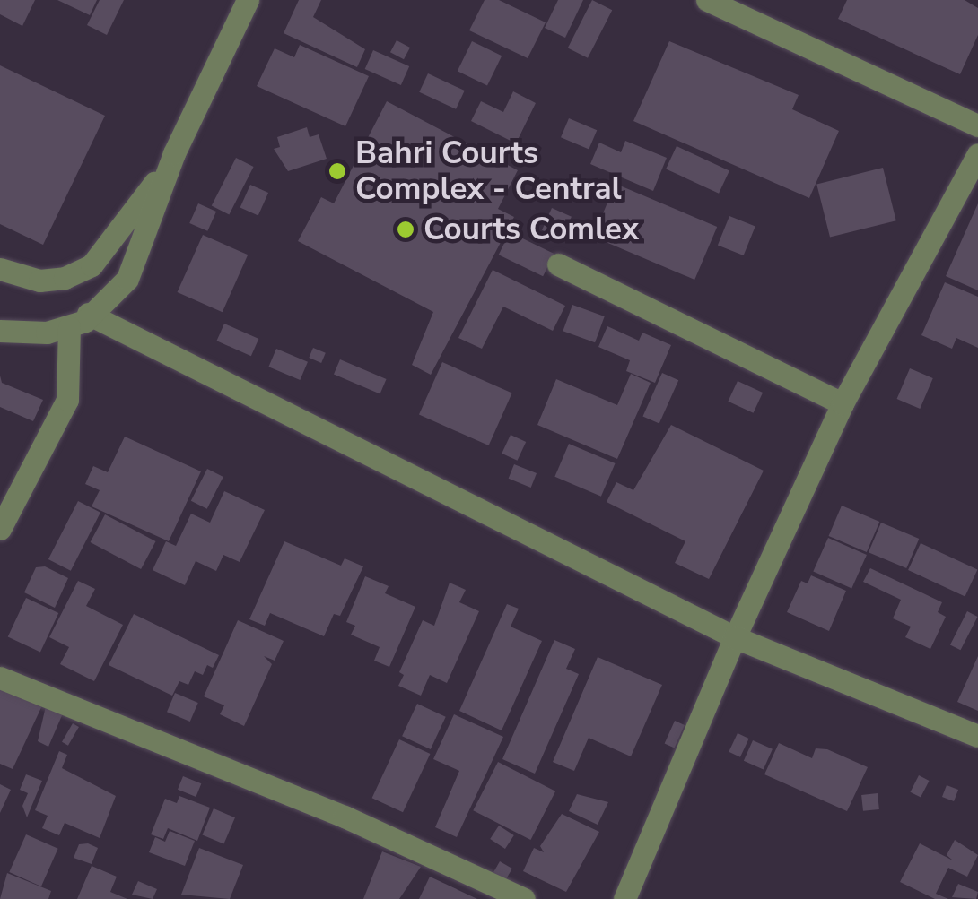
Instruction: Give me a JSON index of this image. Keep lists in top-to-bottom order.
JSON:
{
  "places": ["Bahri Courts Complex - Central", "Courts Comlex"]
}
